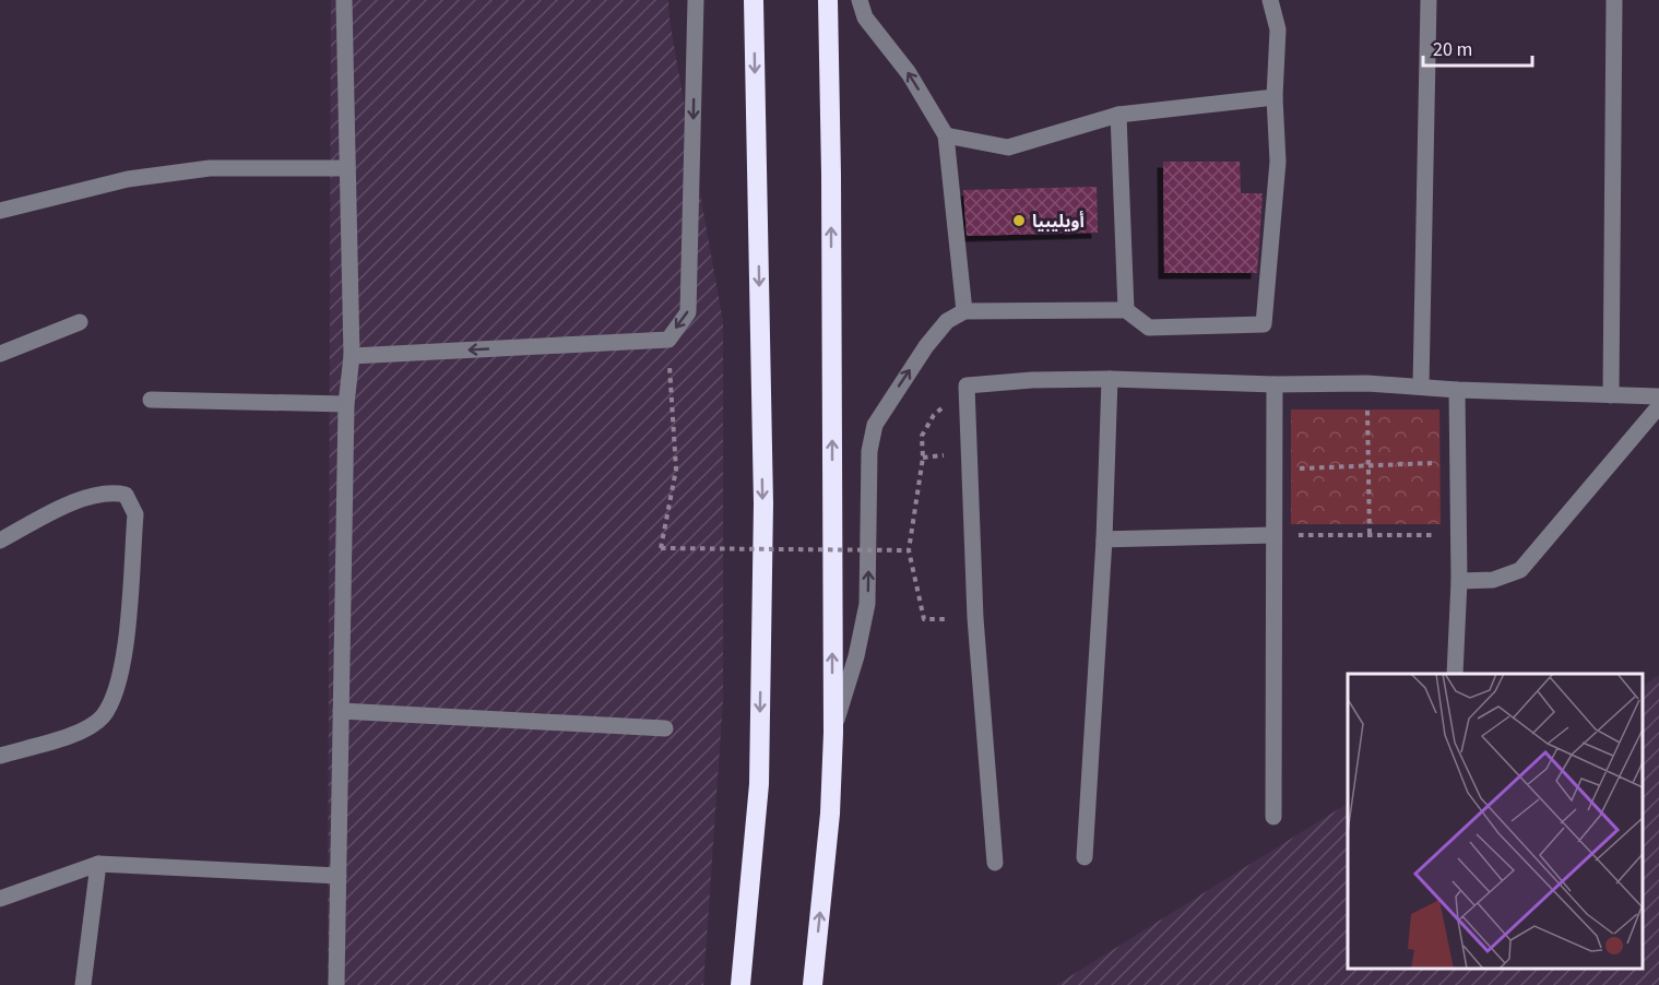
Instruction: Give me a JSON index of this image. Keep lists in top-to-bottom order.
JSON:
{
  "places": ["أويليبيا"],
  "scale_bar": "20 m"
}
